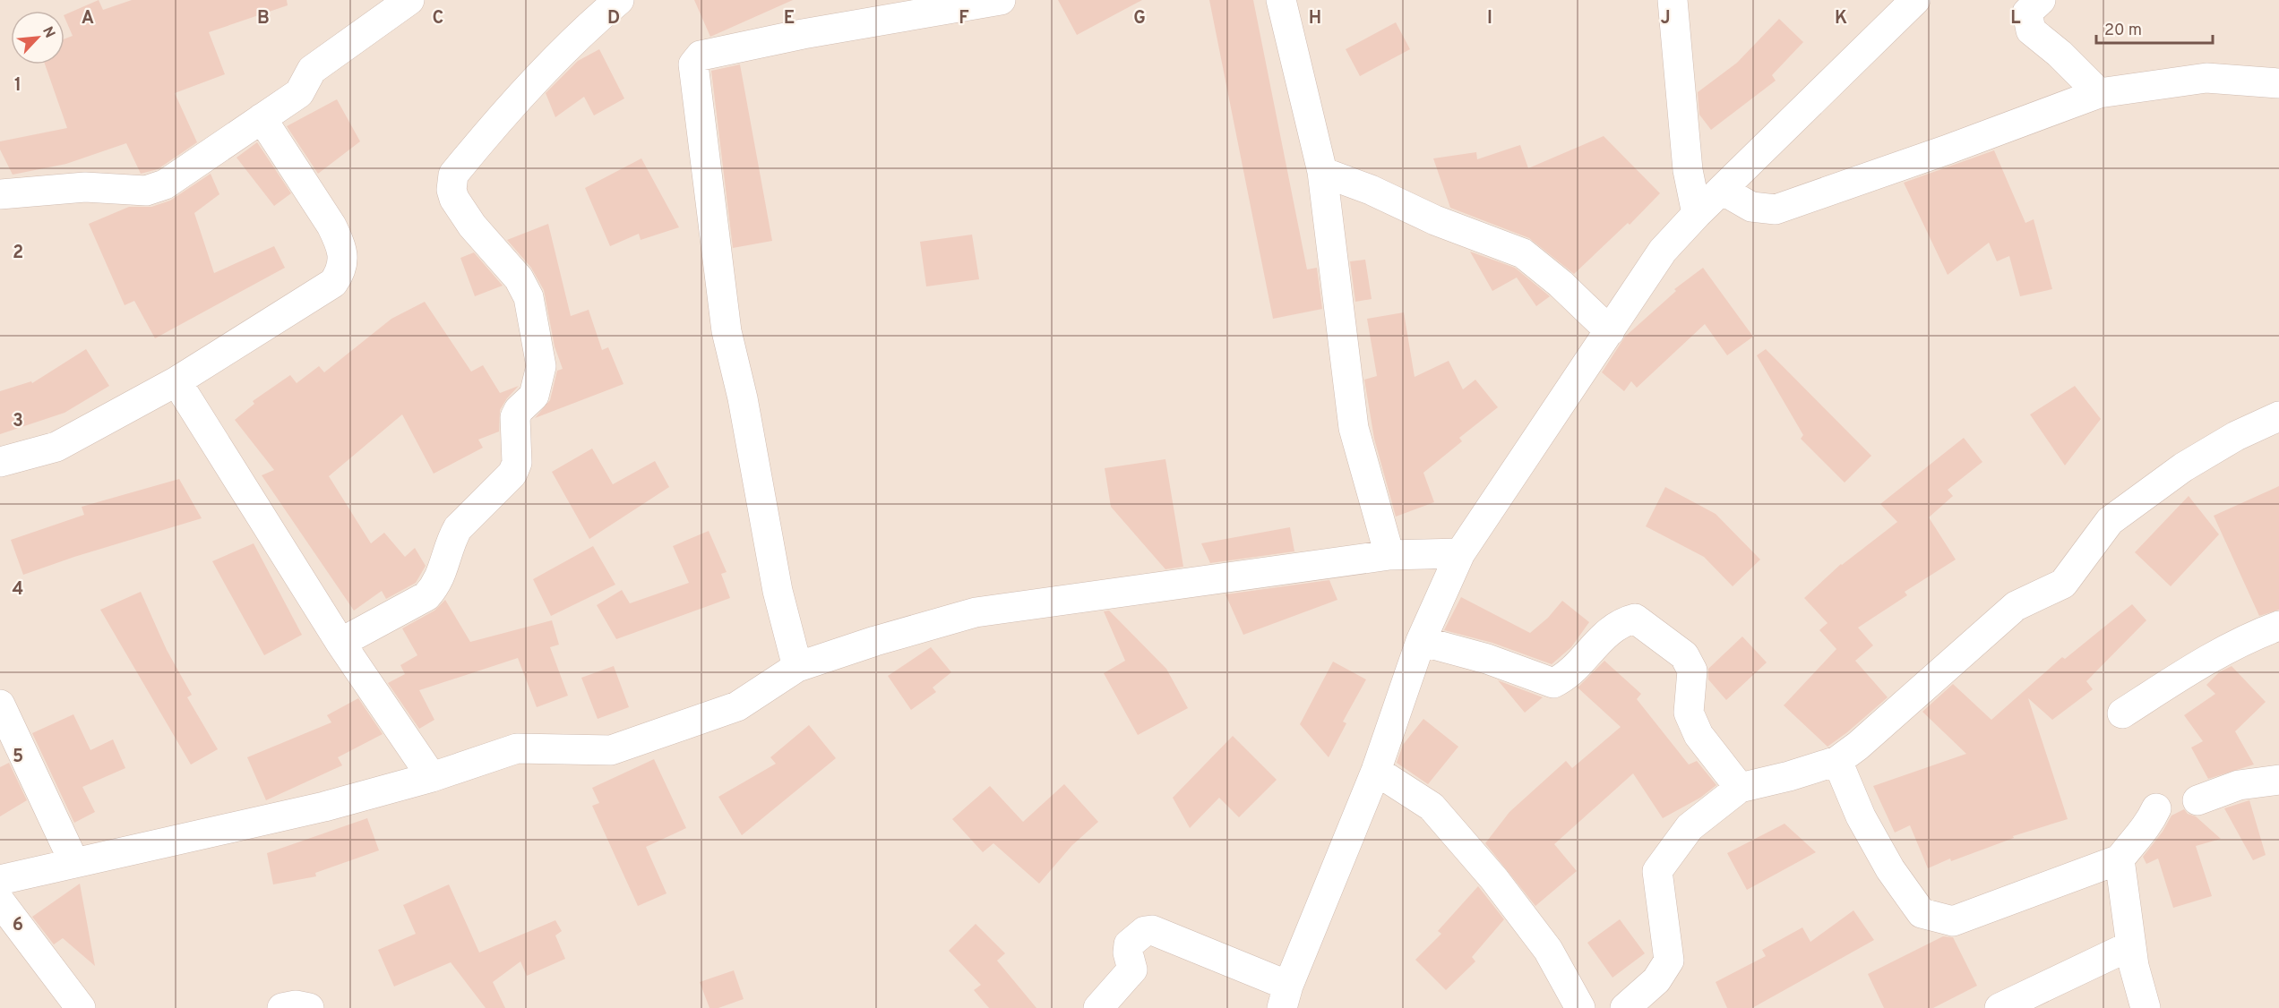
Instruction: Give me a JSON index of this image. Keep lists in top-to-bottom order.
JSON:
{
  "scale_bar": "20 m",
  "north": "top right",
  "grid": {
    "columns": [
      "A",
      "B",
      "C",
      "D",
      "E",
      "F",
      "G",
      "H",
      "I",
      "J",
      "K",
      "L"
    ],
    "rows": [
      "1",
      "2",
      "3",
      "4",
      "5",
      "6"
    ]
  }
}
